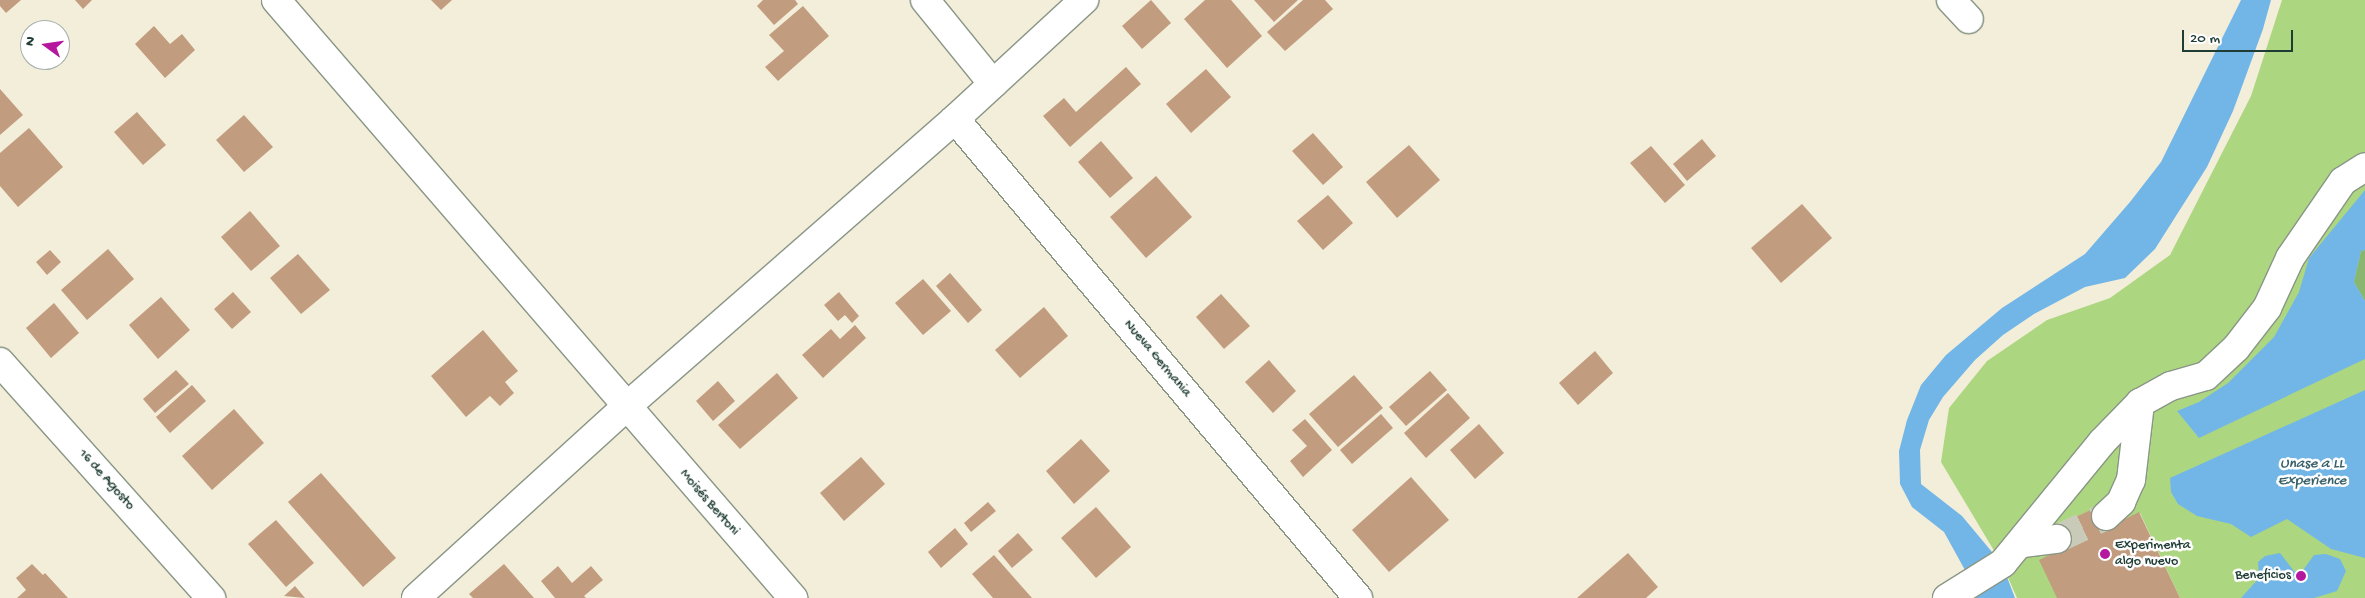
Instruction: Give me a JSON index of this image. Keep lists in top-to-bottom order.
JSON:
{
  "streets": {
    "street": ["Nueva Germania", "16 de Agosto", "Moisés Bertoni"]
  },
  "water": ["Unase a LL Experience"],
  "places": ["Experimenta algo nuevo", "Beneficios"],
  "scale_bar": "20 m",
  "north": "left"
}
